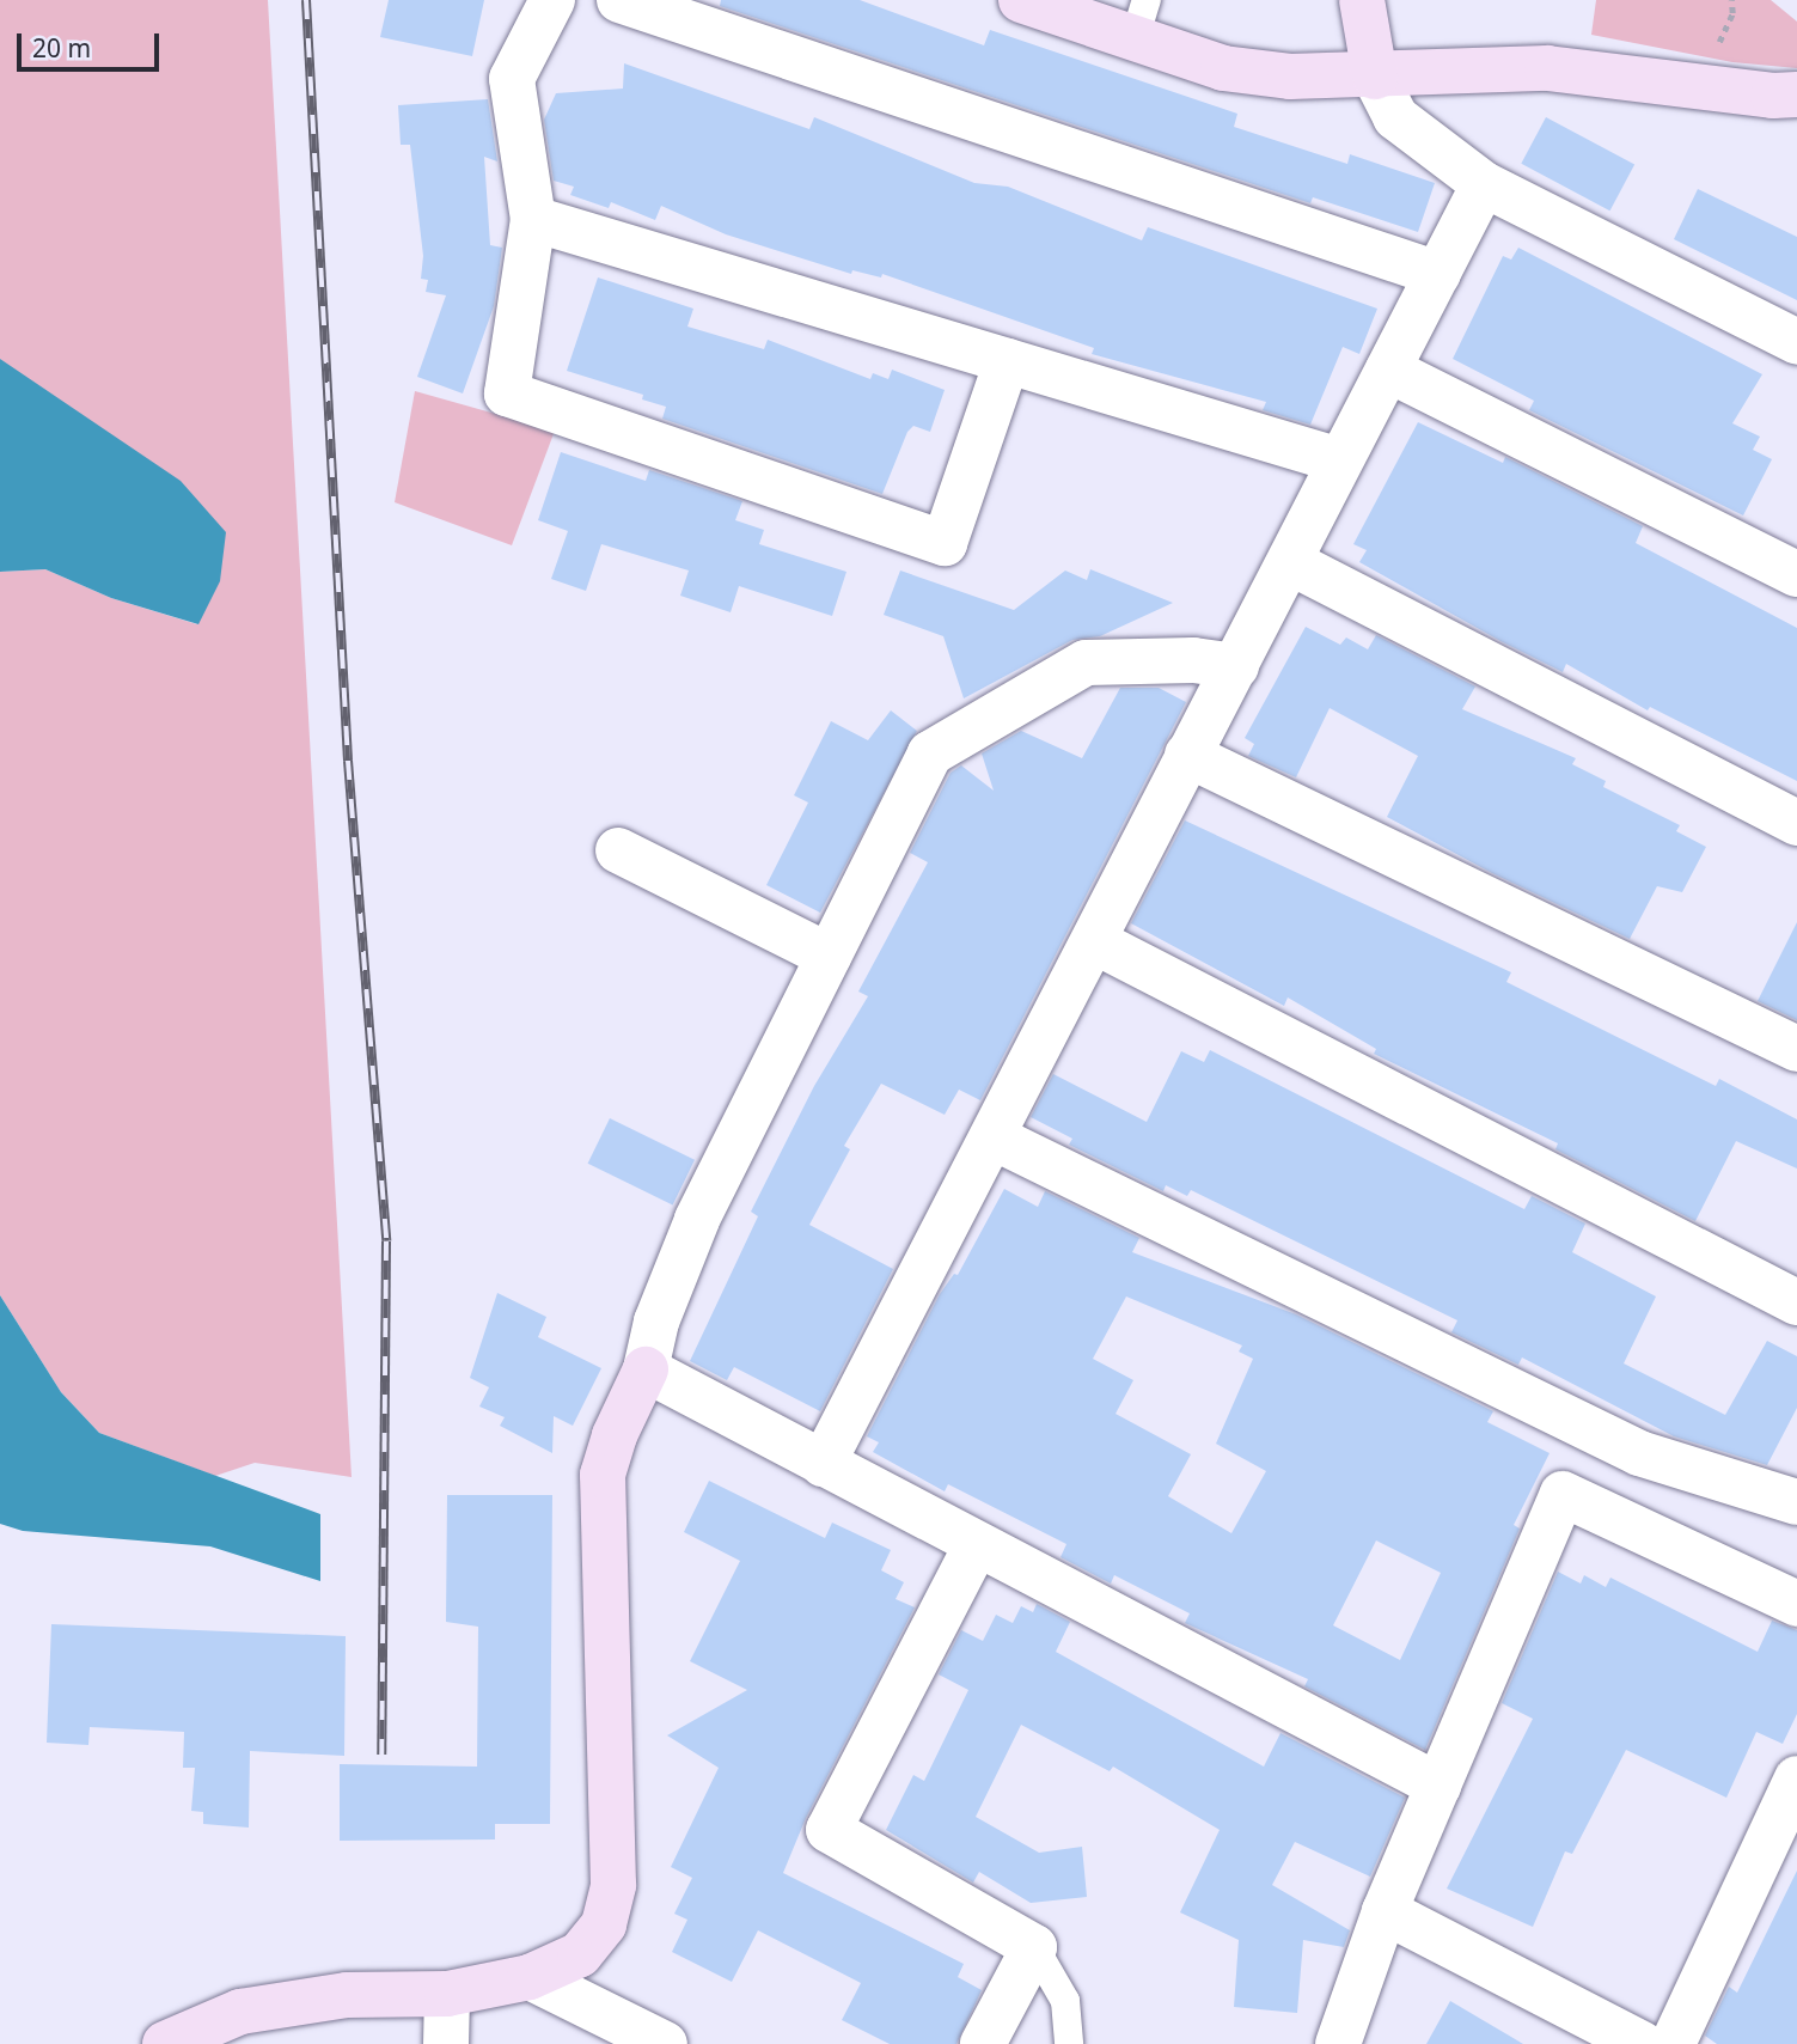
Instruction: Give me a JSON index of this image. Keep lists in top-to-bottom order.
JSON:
{
  "scale_bar": "20 m"
}
